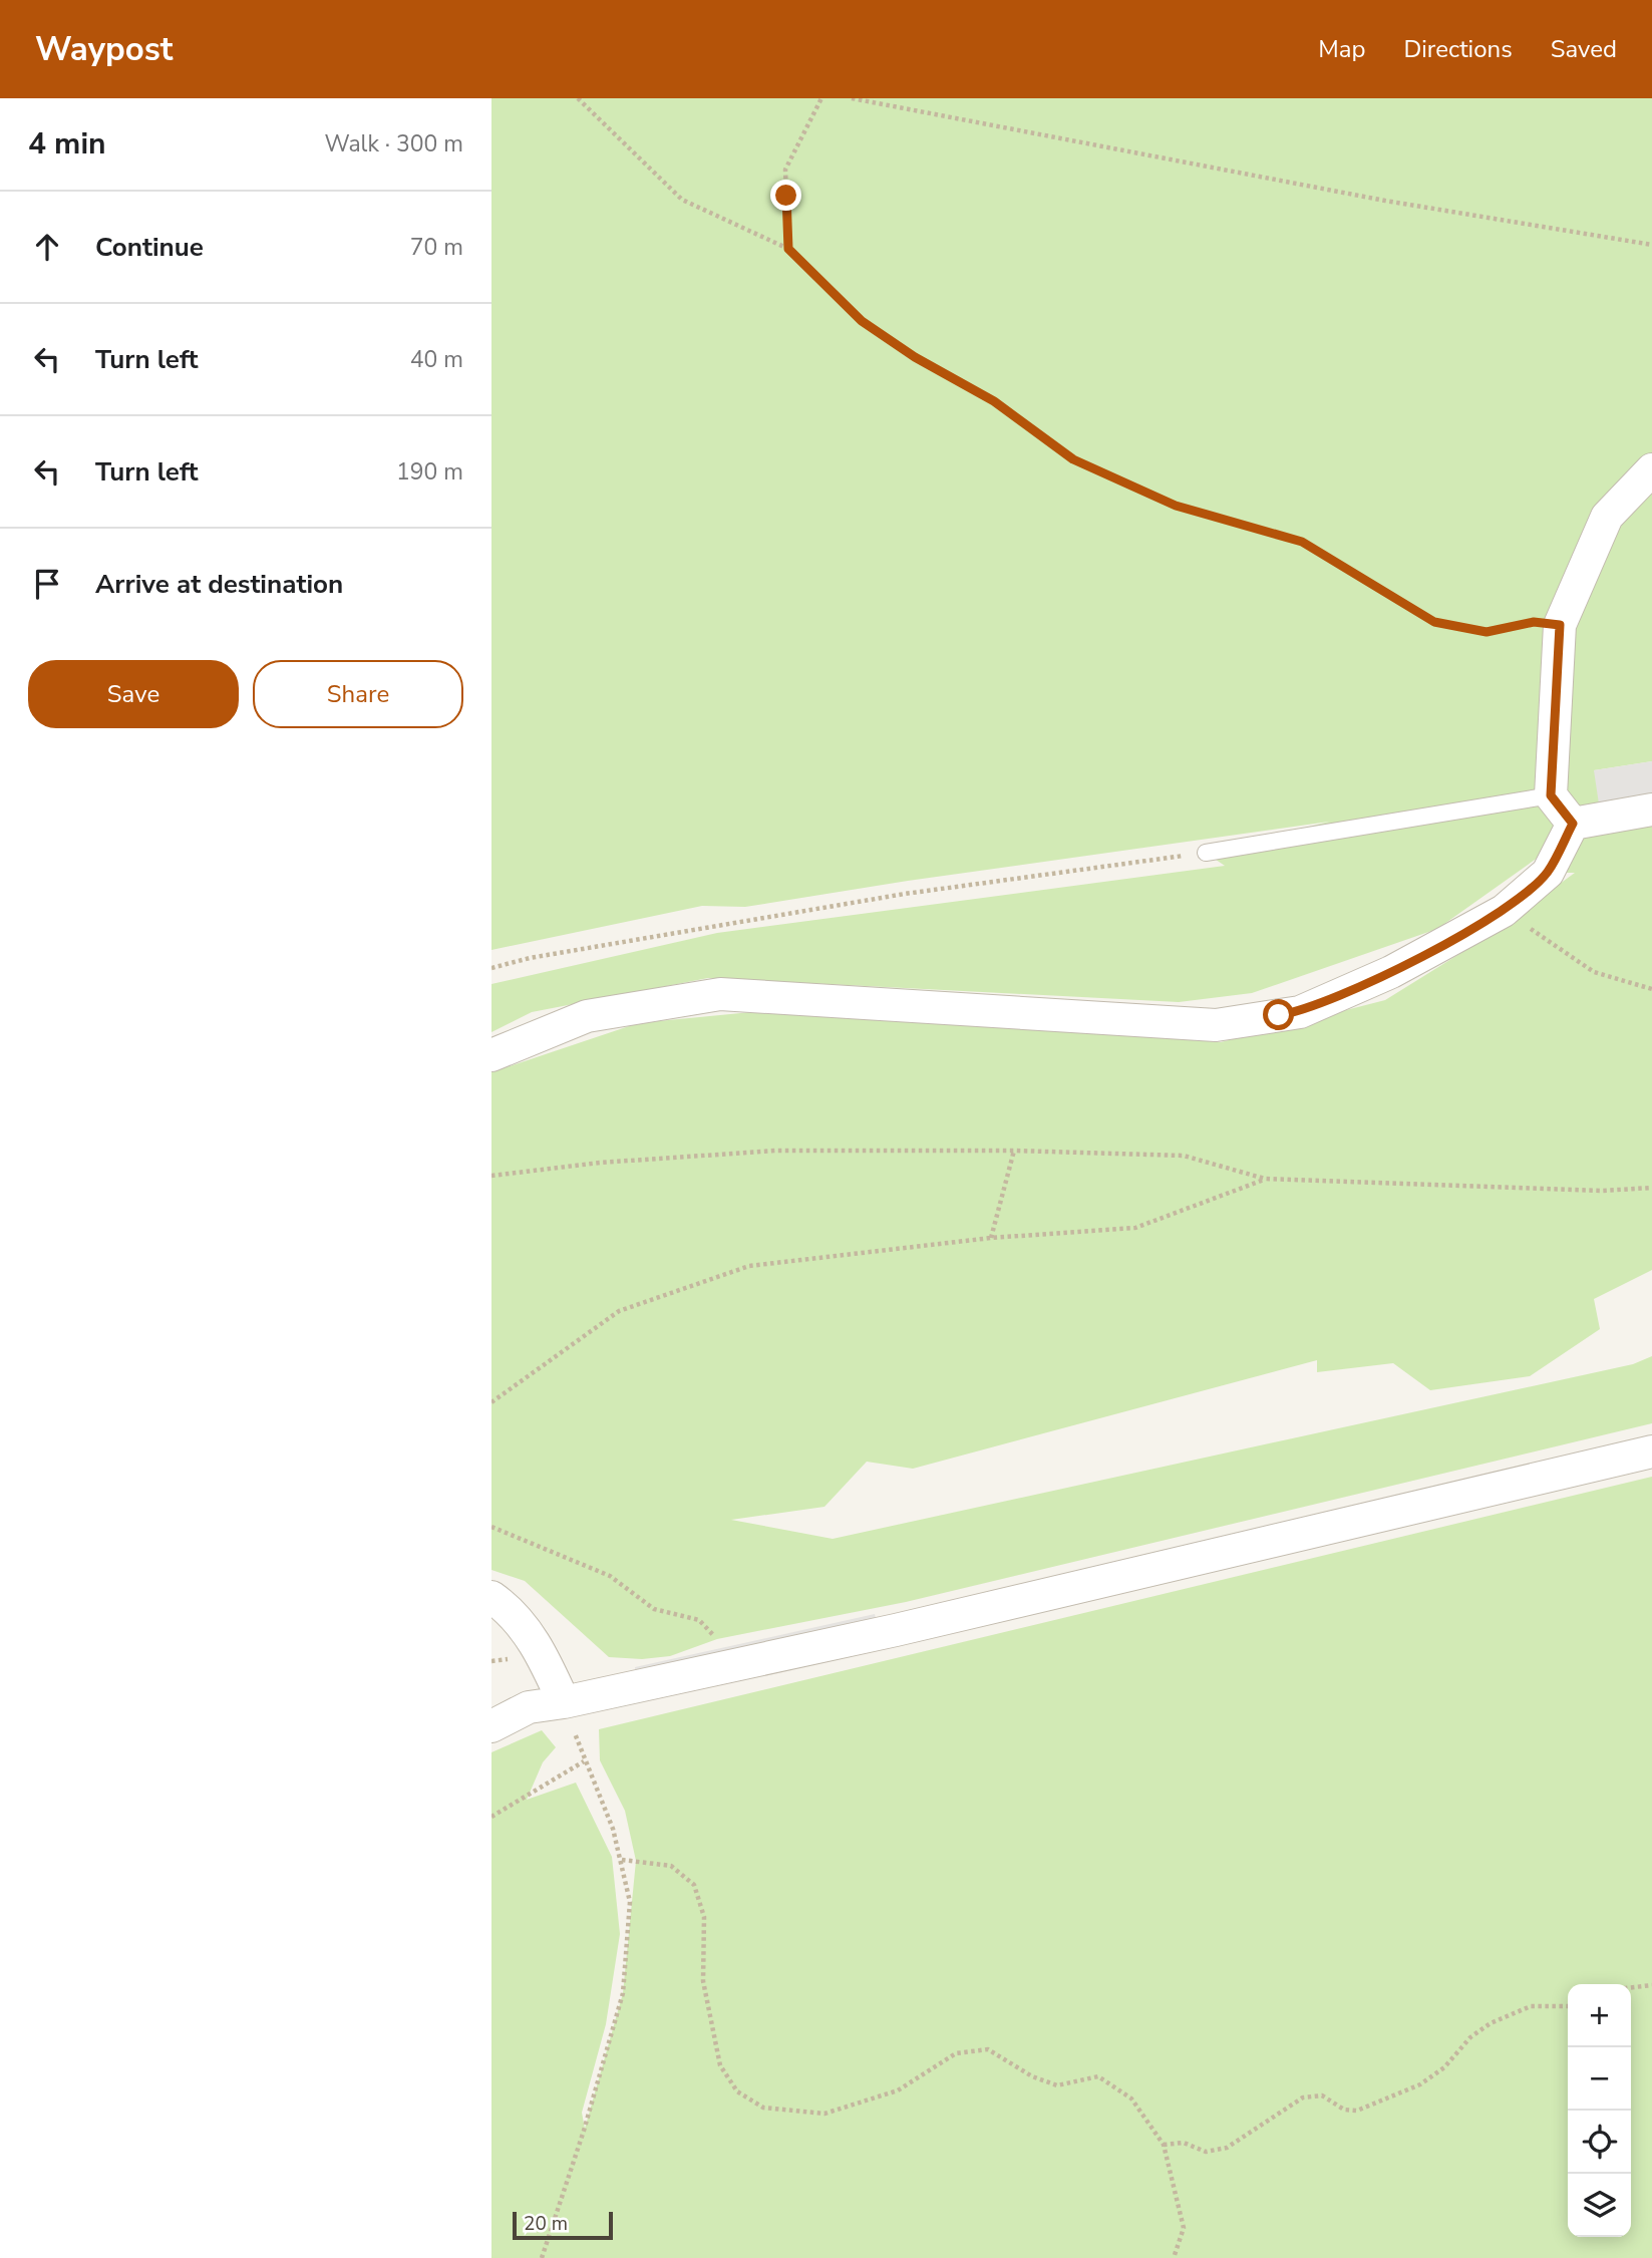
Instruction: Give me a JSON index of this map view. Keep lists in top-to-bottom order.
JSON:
{
  "scale_bar": "20 m",
  "page": {
    "header": "Waypost",
    "nav": ["Map", "Directions", "Saved"],
    "heading": ["4 min", "Walk · 300 m"],
    "list": [
      ["Continue", "70 m"],
      ["Turn left", "40 m"],
      ["Turn left", "190 m"],
      "Arrive at destination"
    ],
    "buttons": ["Save", "Share"],
    "map_buttons": ["+", "−"],
    "scale": "20 m"
  }
}
